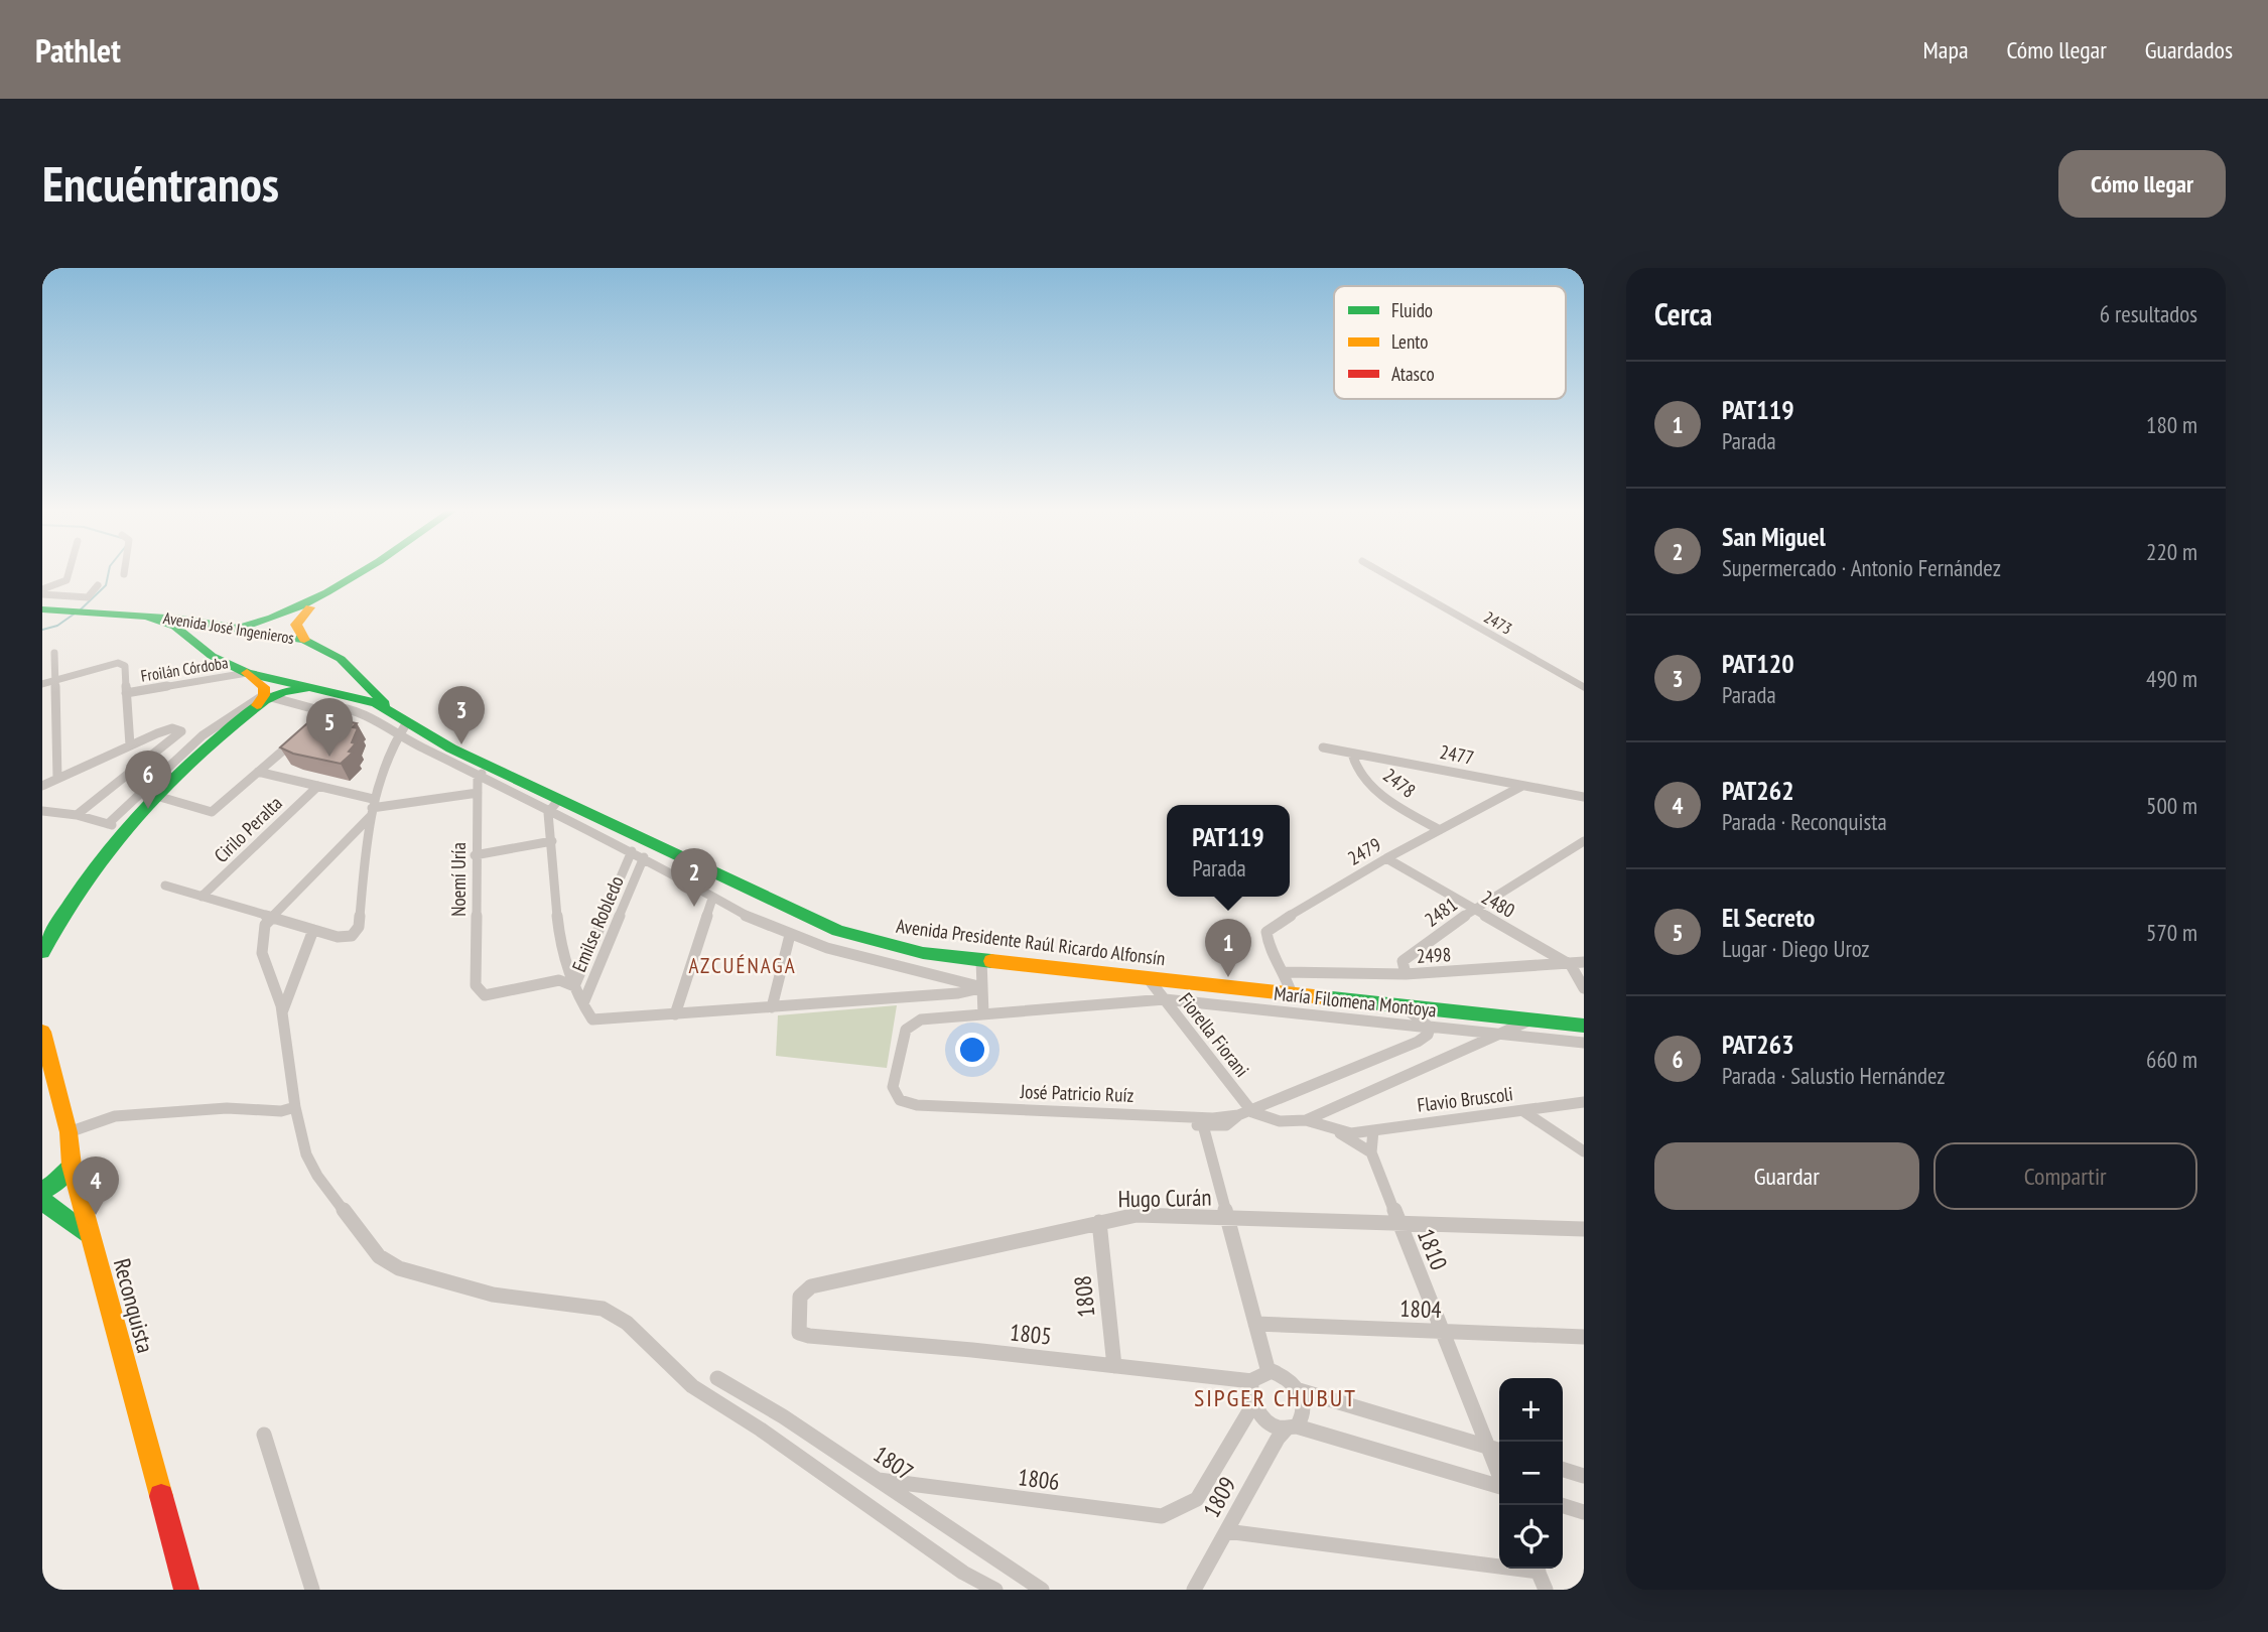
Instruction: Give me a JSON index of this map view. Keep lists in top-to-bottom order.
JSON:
{
  "streets": {
    "main road": ["Avenida José Ingenieros", "Avenida Presidente Raúl Ricardo Alfonsín", "Reconquista"],
    "street": [
      "2473",
      "Froilán Córdoba",
      "2477",
      "2478",
      "Cirilo Peralta",
      "2479",
      "Noemí Uría",
      "2480",
      "2481",
      "Emilse Robledo",
      "2498",
      "María Filomena Montoya",
      "Fiorella Fiorani",
      "José Patricio Ruíz",
      "Flavio Bruscoli",
      "Hugo Curán",
      "1810",
      "1808",
      "1804",
      "1805",
      "1807",
      "1806",
      "1809"
    ]
  },
  "crossings": [
    ["Avenida José Ingenieros", "Froilán Córdoba"],
    ["Avenida José Ingenieros", "Avenida Presidente Raúl Ricardo Alfonsín"],
    ["2477", "2478"],
    ["2477", "2479"],
    ["2478", "2479"],
    ["2479", "2480"],
    ["2479", "2498"],
    ["Noemí Uría", "Emilse Robledo"],
    ["Noemí Uría", "Avenida Presidente Raúl Ricardo Alfonsín"],
    ["2480", "2481"],
    ["2480", "2498"],
    ["2481", "2498"],
    ["Avenida Presidente Raúl Ricardo Alfonsín", "Fiorella Fiorani"],
    ["Avenida Presidente Raúl Ricardo Alfonsín", "José Patricio Ruíz"],
    ["María Filomena Montoya", "Fiorella Fiorani"],
    ["María Filomena Montoya", "José Patricio Ruíz"],
    ["Fiorella Fiorani", "José Patricio Ruíz"],
    ["Hugo Curán", "1810"],
    ["Hugo Curán", "1808"],
    ["Hugo Curán", "1805"],
    ["1810", "1804"],
    ["1808", "1805"],
    ["1805", "1809"],
    ["1807", "1806"],
    ["1806", "1809"]
  ],
  "districts": ["AZCUÉNAGA", "SIPGER CHUBUT"],
  "legend": ["Fluido", "Lento", "Atasco"],
  "page": {
    "header": "Pathlet",
    "nav": ["Mapa", "Cómo llegar", "Guardados"],
    "buttons": [
      "Cómo llegar",
      ["Guardar", "Compartir"]
    ],
    "title": "Encuéntranos",
    "heading": ["Cerca", "6 resultados"],
    "list": [
      {
        "mark": "1",
        "name": "PAT119",
        "note": "Parada",
        "value": "180 m"
      },
      {
        "mark": "2",
        "name": "San Miguel",
        "note": "Supermercado · Antonio Fernández",
        "value": "220 m"
      },
      {
        "mark": "3",
        "name": "PAT120",
        "note": "Parada",
        "value": "490 m"
      },
      {
        "mark": "4",
        "name": "PAT262",
        "note": "Parada · Reconquista",
        "value": "500 m"
      },
      {
        "mark": "5",
        "name": "El Secreto",
        "note": "Lugar · Diego Uroz",
        "value": "570 m"
      },
      {
        "mark": "6",
        "name": "PAT263",
        "note": "Parada · Salustio Hernández",
        "value": "660 m"
      }
    ],
    "pins": [
      "3",
      "5",
      "6",
      "2",
      "1",
      "4"
    ],
    "popup": ["PAT119", "Parada"],
    "map_buttons": ["+", "−"]
  }
}
